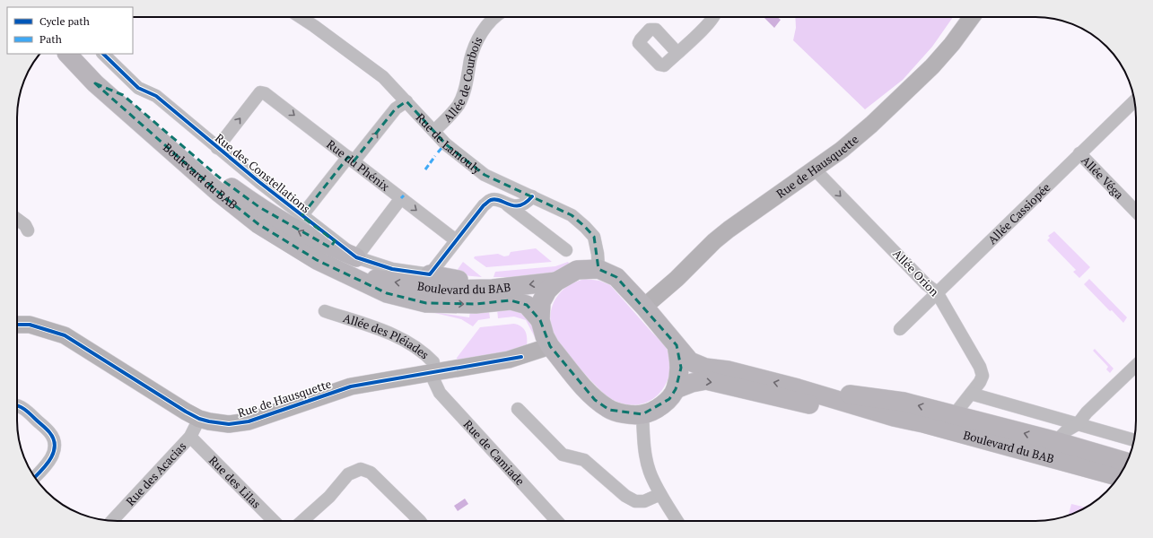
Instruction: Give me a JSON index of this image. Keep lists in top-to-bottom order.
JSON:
{
  "streets": {
    "main road": ["Boulevard du BAB"],
    "street": [
      "Allée de Courbois",
      "Rue de Lamouly",
      "Rue du Phénix",
      "Rue de Hausquette",
      "Rue des Constellations",
      "Allée Véga",
      "Allée Cassiopée",
      "Allée Orion",
      "Allée des Pléiades",
      "Rue de Camiade",
      "Rue des Acacias",
      "Rue des Lilas"
    ]
  },
  "crossings": [
    ["Allée de Courbois", "Rue de Lamouly"],
    ["Rue de Lamouly", "Boulevard du BAB"],
    ["Rue du Phénix", "Rue des Constellations"],
    ["Rue de Hausquette", "Boulevard du BAB"],
    ["Rue de Hausquette", "Allée Orion"],
    ["Rue de Hausquette", "Allée des Pléiades"],
    ["Rue de Hausquette", "Rue de Camiade"],
    ["Rue de Hausquette", "Rue des Acacias"],
    ["Allée Véga", "Allée Cassiopée"],
    ["Allée Cassiopée", "Allée Orion"],
    ["Allée des Pléiades", "Rue de Camiade"],
    ["Rue des Acacias", "Rue des Lilas"]
  ],
  "one_way": ["Allée Orion"],
  "legend": ["Cycle path", "Path"]
}
